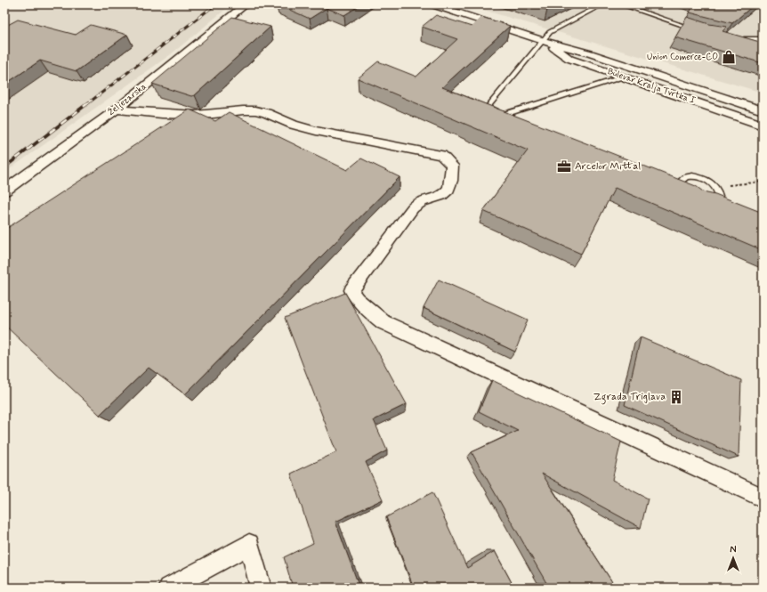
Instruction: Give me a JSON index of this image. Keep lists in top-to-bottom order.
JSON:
{
  "streets": {
    "street": ["Bulevar Kralja Tvrtka I", "Željezarska"]
  },
  "places": {
    "shop": ["Union Comerce-CO"],
    "office": ["Arcelor Mittal"],
    "building": ["Zgrada Triglava"]
  },
  "north": "top"
}
